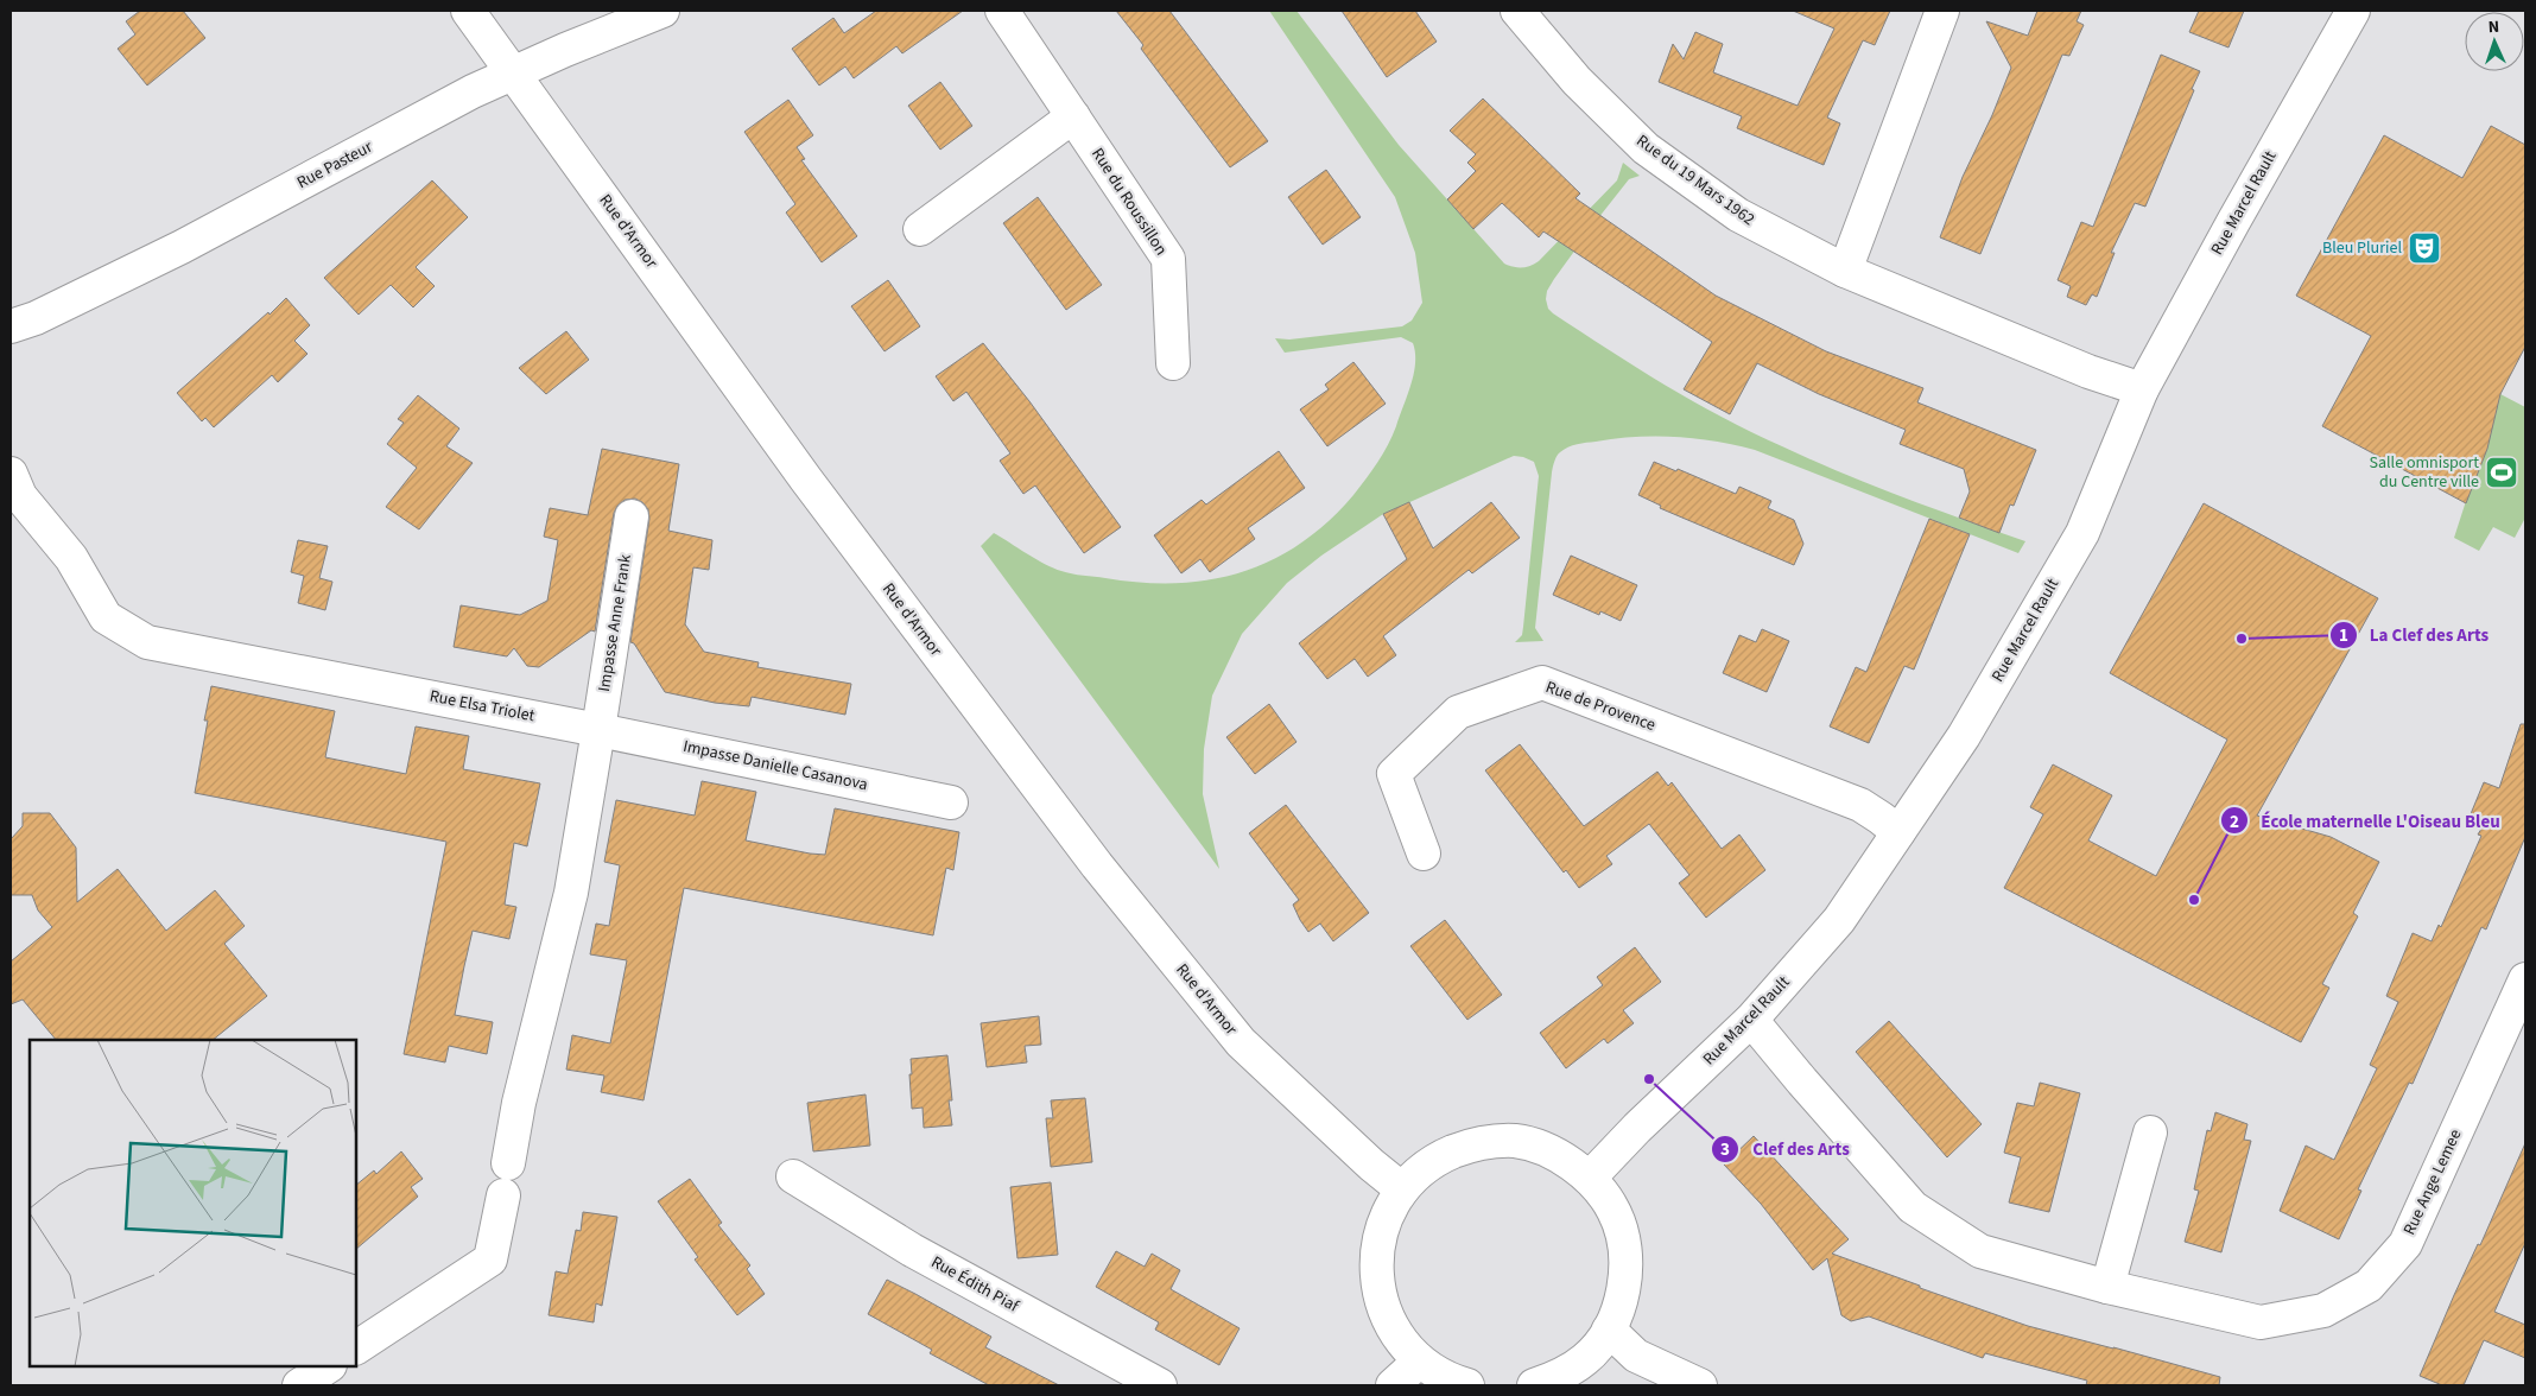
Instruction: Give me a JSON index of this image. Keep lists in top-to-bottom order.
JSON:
{
  "streets": {
    "street": [
      "Rue Pasteur",
      "Rue du 19 Mars 1962",
      "Rue du Roussillon",
      "Rue Marcel Rault",
      "Rue d'Armor",
      "Impasse Anne Frank",
      "Rue Elsa Triolet",
      "Rue de Provence",
      "Impasse Danielle Casanova",
      "Rue Ange Lemee",
      "Rue Édith Piaf"
    ]
  },
  "crossings": [
    ["Rue Pasteur", "Rue d'Armor"],
    ["Rue du 19 Mars 1962", "Rue Marcel Rault"],
    ["Rue Marcel Rault", "Rue de Provence"],
    ["Rue Marcel Rault", "Rue Ange Lemee"],
    ["Impasse Anne Frank", "Rue Elsa Triolet"],
    ["Impasse Anne Frank", "Impasse Danielle Casanova"],
    ["Rue Elsa Triolet", "Impasse Danielle Casanova"]
  ],
  "places": {
    "theatre": ["Bleu Pluriel"],
    "sports": ["Salle omnisport du Centre ville"],
    "other": ["La Clef des Arts", "École maternelle L'Oiseau Bleu", "Clef des Arts"]
  },
  "north": "top"
}
